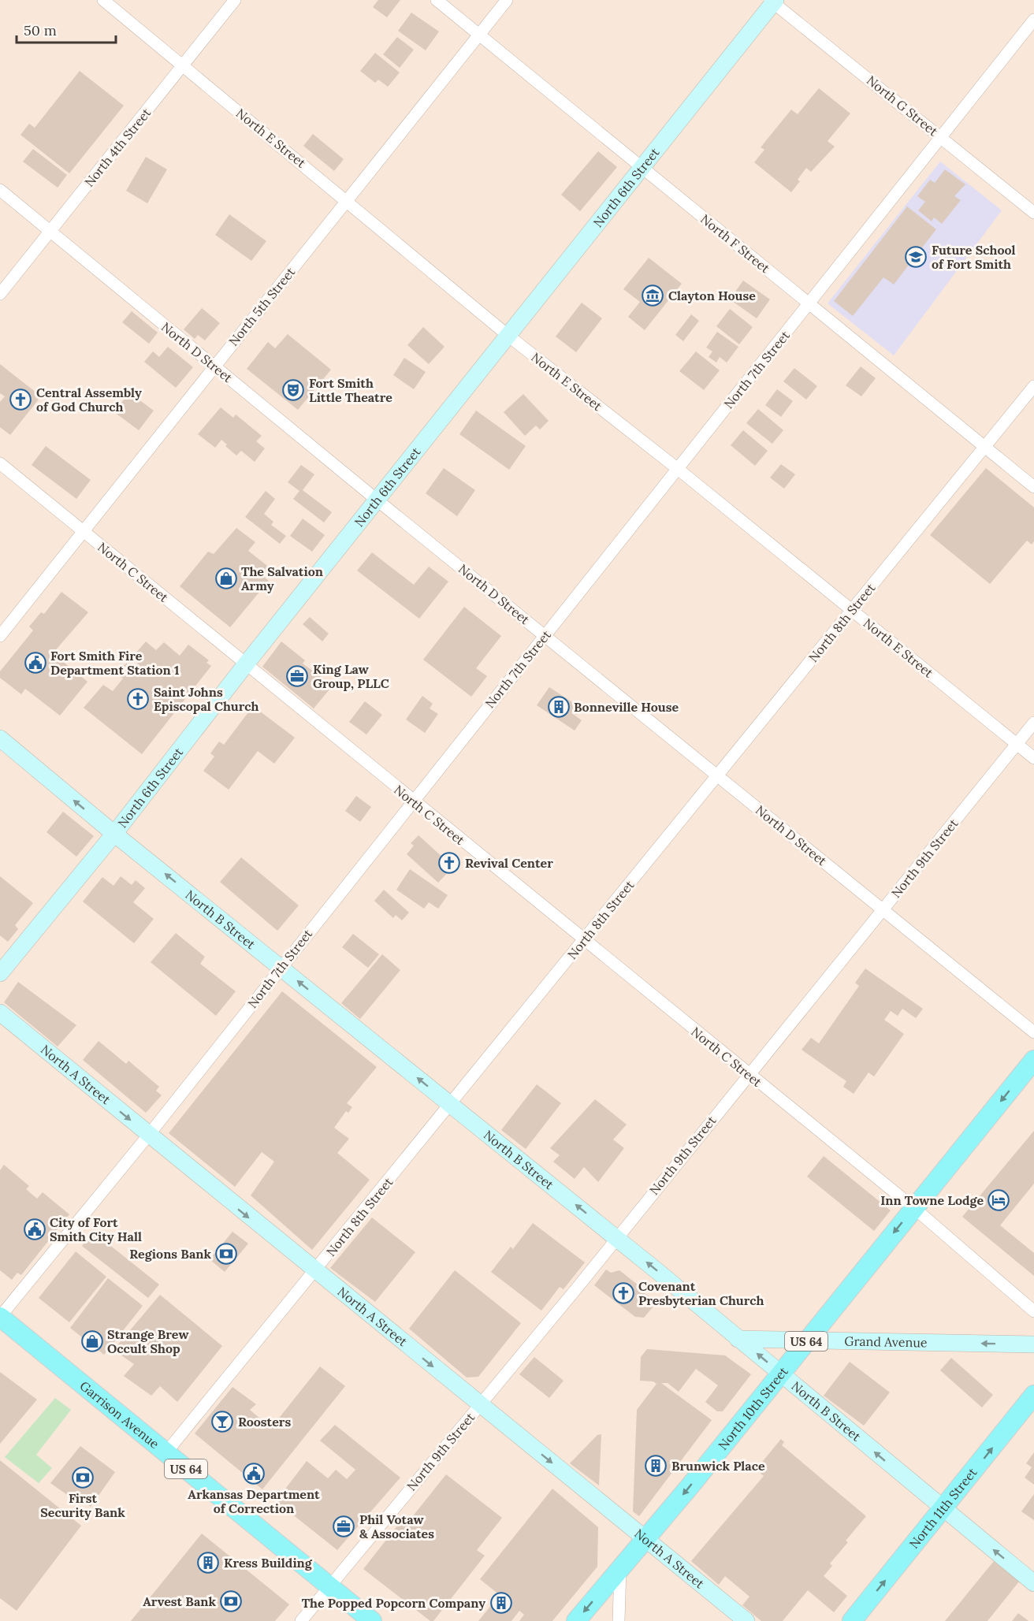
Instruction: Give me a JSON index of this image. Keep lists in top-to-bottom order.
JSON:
{
  "streets": {
    "main road": [
      "US 64",
      "North 10th Street",
      "Garrison Avenue",
      "North 11th Street"
    ],
    "street": [
      "North G Street",
      "North E Street",
      "North 4th Street",
      "North 6th Street",
      "North F Street",
      "North 5th Street",
      "North D Street",
      "North 7th Street",
      "North C Street",
      "North 8th Street",
      "North 9th Street",
      "North B Street",
      "North A Street",
      "Grand Avenue"
    ]
  },
  "crossings": [
    ["North G Street", "North 6th Street"],
    ["North G Street", "North 7th Street"],
    ["North E Street", "North 4th Street"],
    ["North E Street", "North 6th Street"],
    ["North E Street", "North 5th Street"],
    ["North E Street", "North 7th Street"],
    ["North E Street", "North 8th Street"],
    ["North E Street", "North 9th Street"],
    ["North 4th Street", "North D Street"],
    ["North 6th Street", "North F Street"],
    ["North 6th Street", "North D Street"],
    ["North 6th Street", "North C Street"],
    ["North 6th Street", "North B Street"],
    ["North F Street", "North 5th Street"],
    ["North F Street", "North 7th Street"],
    ["North F Street", "North 8th Street"],
    ["North 5th Street", "North D Street"],
    ["North 5th Street", "North C Street"],
    ["North D Street", "North 7th Street"],
    ["North D Street", "North 8th Street"],
    ["North D Street", "North 9th Street"],
    ["North 7th Street", "North C Street"],
    ["North 7th Street", "North B Street"],
    ["North 7th Street", "North A Street"],
    ["North 7th Street", "Garrison Avenue"],
    ["North C Street", "North 8th Street"],
    ["North C Street", "North 9th Street"],
    ["North C Street", "North 10th Street"],
    ["North 8th Street", "North B Street"],
    ["North 8th Street", "North A Street"],
    ["North 8th Street", "Garrison Avenue"],
    ["North 9th Street", "North B Street"],
    ["North 9th Street", "North A Street"],
    ["North 9th Street", "Garrison Avenue"],
    ["North B Street", "Grand Avenue"],
    ["North B Street", "North 10th Street"],
    ["North B Street", "North 11th Street"],
    ["North A Street", "North 10th Street"],
    ["Grand Avenue", "North 10th Street"]
  ],
  "one_way": [
    "North B Street",
    "North A Street",
    "Grand Avenue",
    "North 10th Street",
    "North 11th Street"
  ],
  "places": {
    "school or university": ["Future School of Fort Smith"],
    "museum": ["Clayton House"],
    "theatre": ["Fort Smith Little Theatre"],
    "church": [
      "Central Assembly of God Church",
      "Saint Johns Episcopal Church",
      "Revival Center",
      "Covenant Presbyterian Church"
    ],
    "shop": ["The Salvation Army", "Strange Brew Occult Shop"],
    "public building": ["Fort Smith Fire Department Station 1", "City of Fort Smith City Hall", "Arkansas Department of Correction"],
    "office": ["King Law Group, PLLC", "Phil Votaw & Associates"],
    "building": [
      "Bonneville House",
      "Brunwick Place",
      "Kress Building",
      "The Popped Popcorn Company"
    ],
    "hotel": ["Inn Towne Lodge"],
    "bank": ["Regions Bank", "First Security Bank", "Arvest Bank"],
    "bar": ["Roosters"]
  },
  "scale_bar": "50 m"
}
